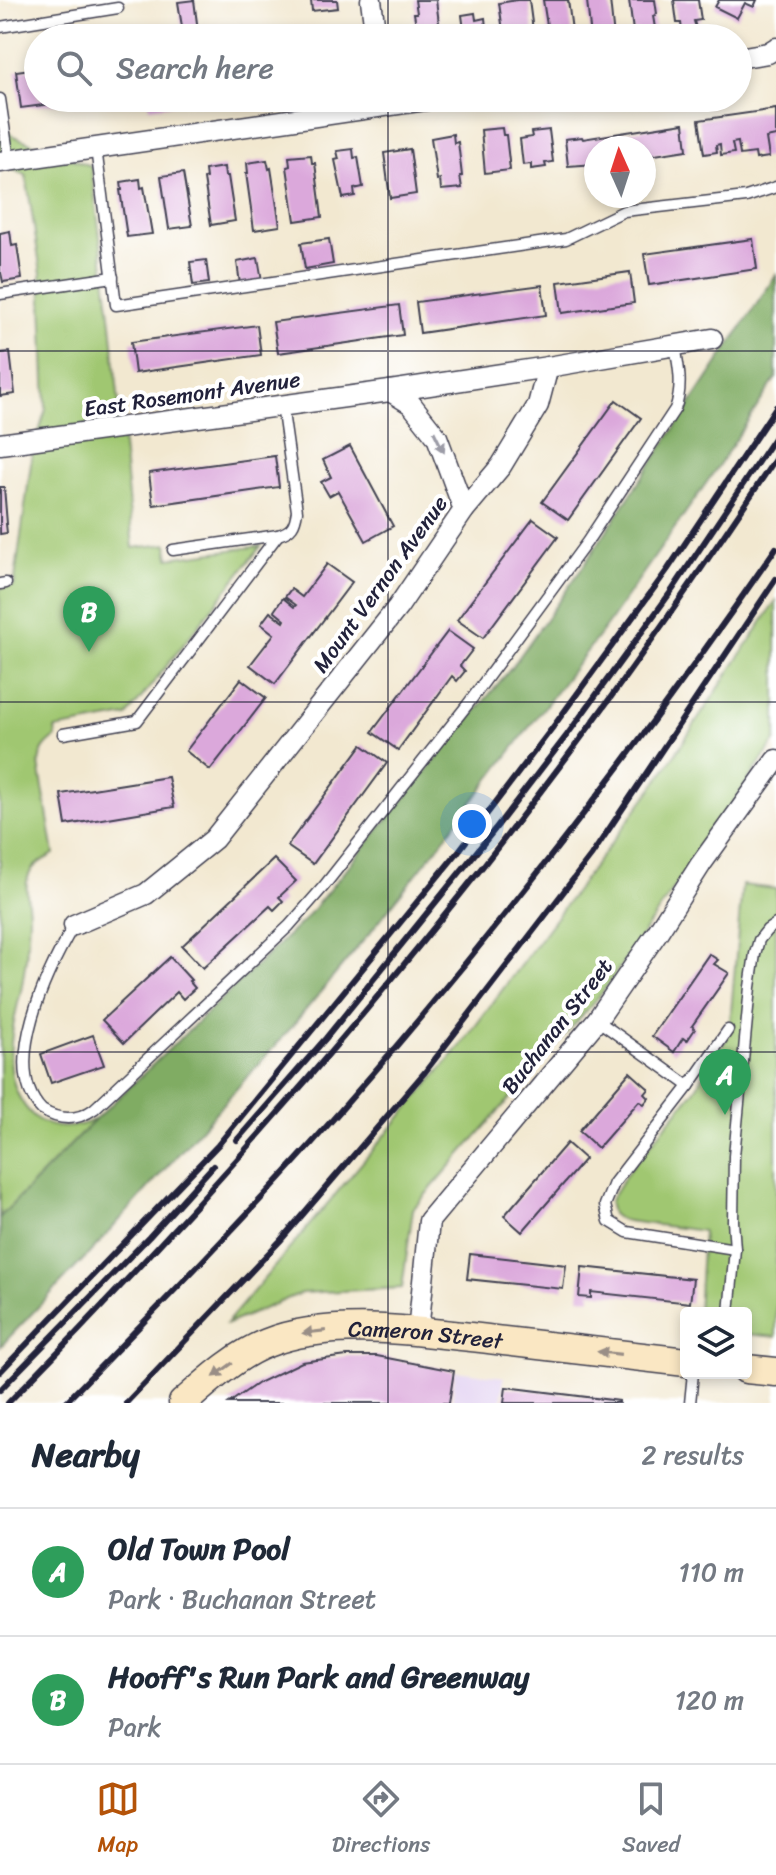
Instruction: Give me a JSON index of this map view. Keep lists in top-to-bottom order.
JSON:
{
  "streets": {
    "street": [
      "East Rosemont Avenue",
      "Mount Vernon Avenue",
      "Buchanan Street",
      "Cameron Street"
    ]
  },
  "crossings": [
    ["East Rosemont Avenue", "Mount Vernon Avenue"],
    ["Buchanan Street", "Cameron Street"]
  ],
  "one_way": ["Cameron Street"],
  "north": "top",
  "page": {
    "search": "Search here",
    "pins": ["B", "A"],
    "heading": ["Nearby", "2 results"],
    "list": [
      {
        "mark": "A",
        "name": "Old Town Pool",
        "note": "Park · Buchanan Street",
        "value": "110 m"
      },
      {
        "mark": "B",
        "name": "Hooff's Run Park and Greenway",
        "note": "Park",
        "value": "120 m"
      }
    ],
    "nav": ["Map", "Directions", "Saved"]
  }
}
